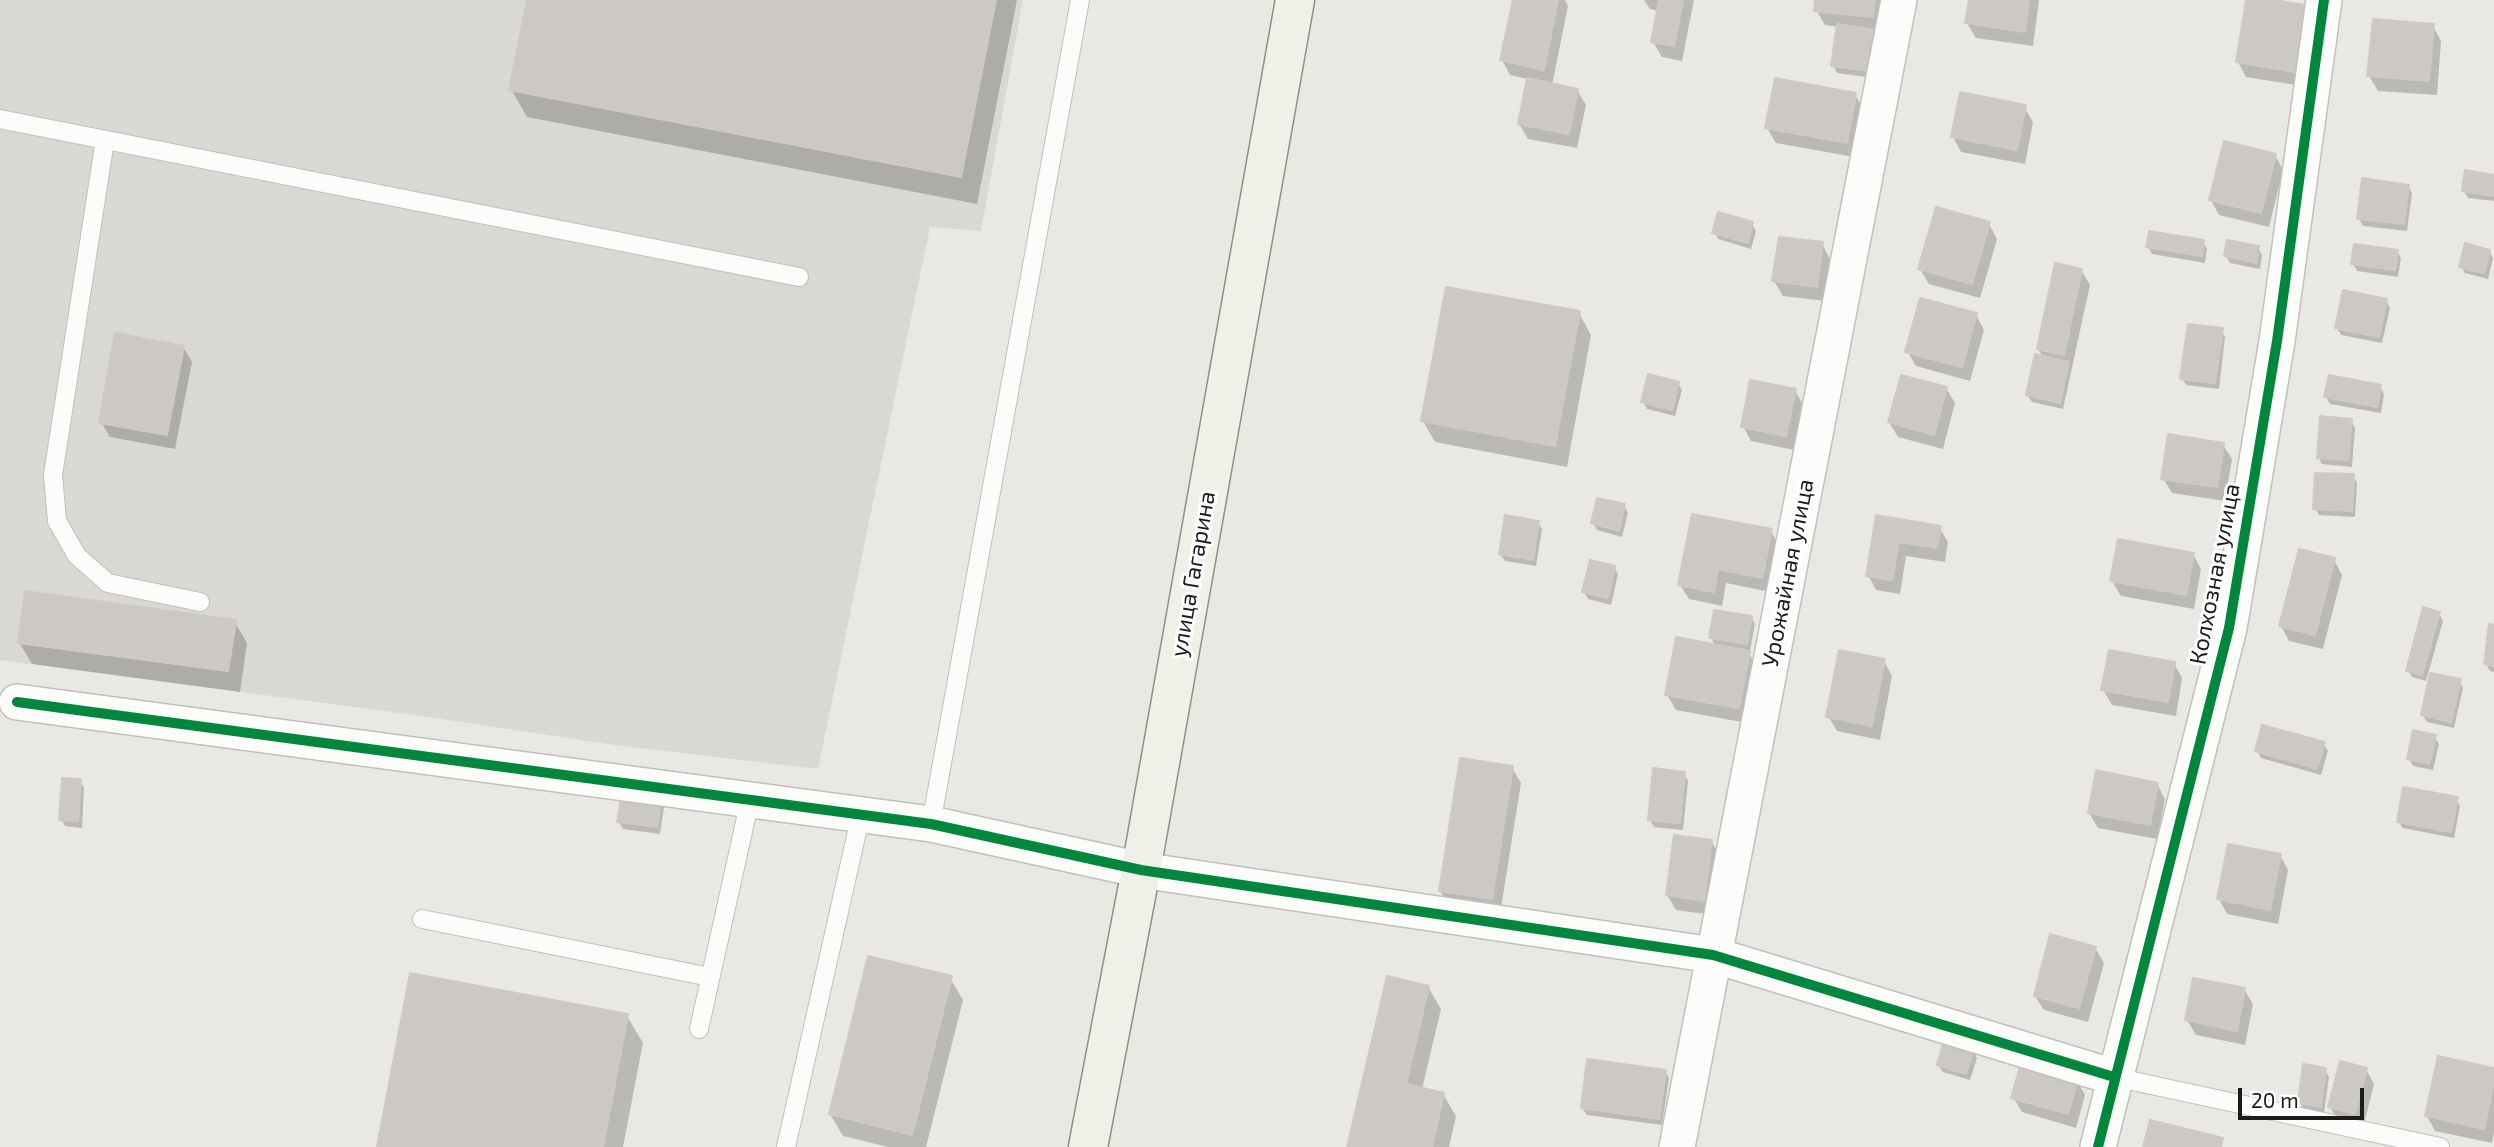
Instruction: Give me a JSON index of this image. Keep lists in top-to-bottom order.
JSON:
{
  "streets": {
    "main road": ["улица Гагарина"],
    "street": ["Урожайная улица", "Колхозная улица"]
  },
  "scale_bar": "20 m"
}
